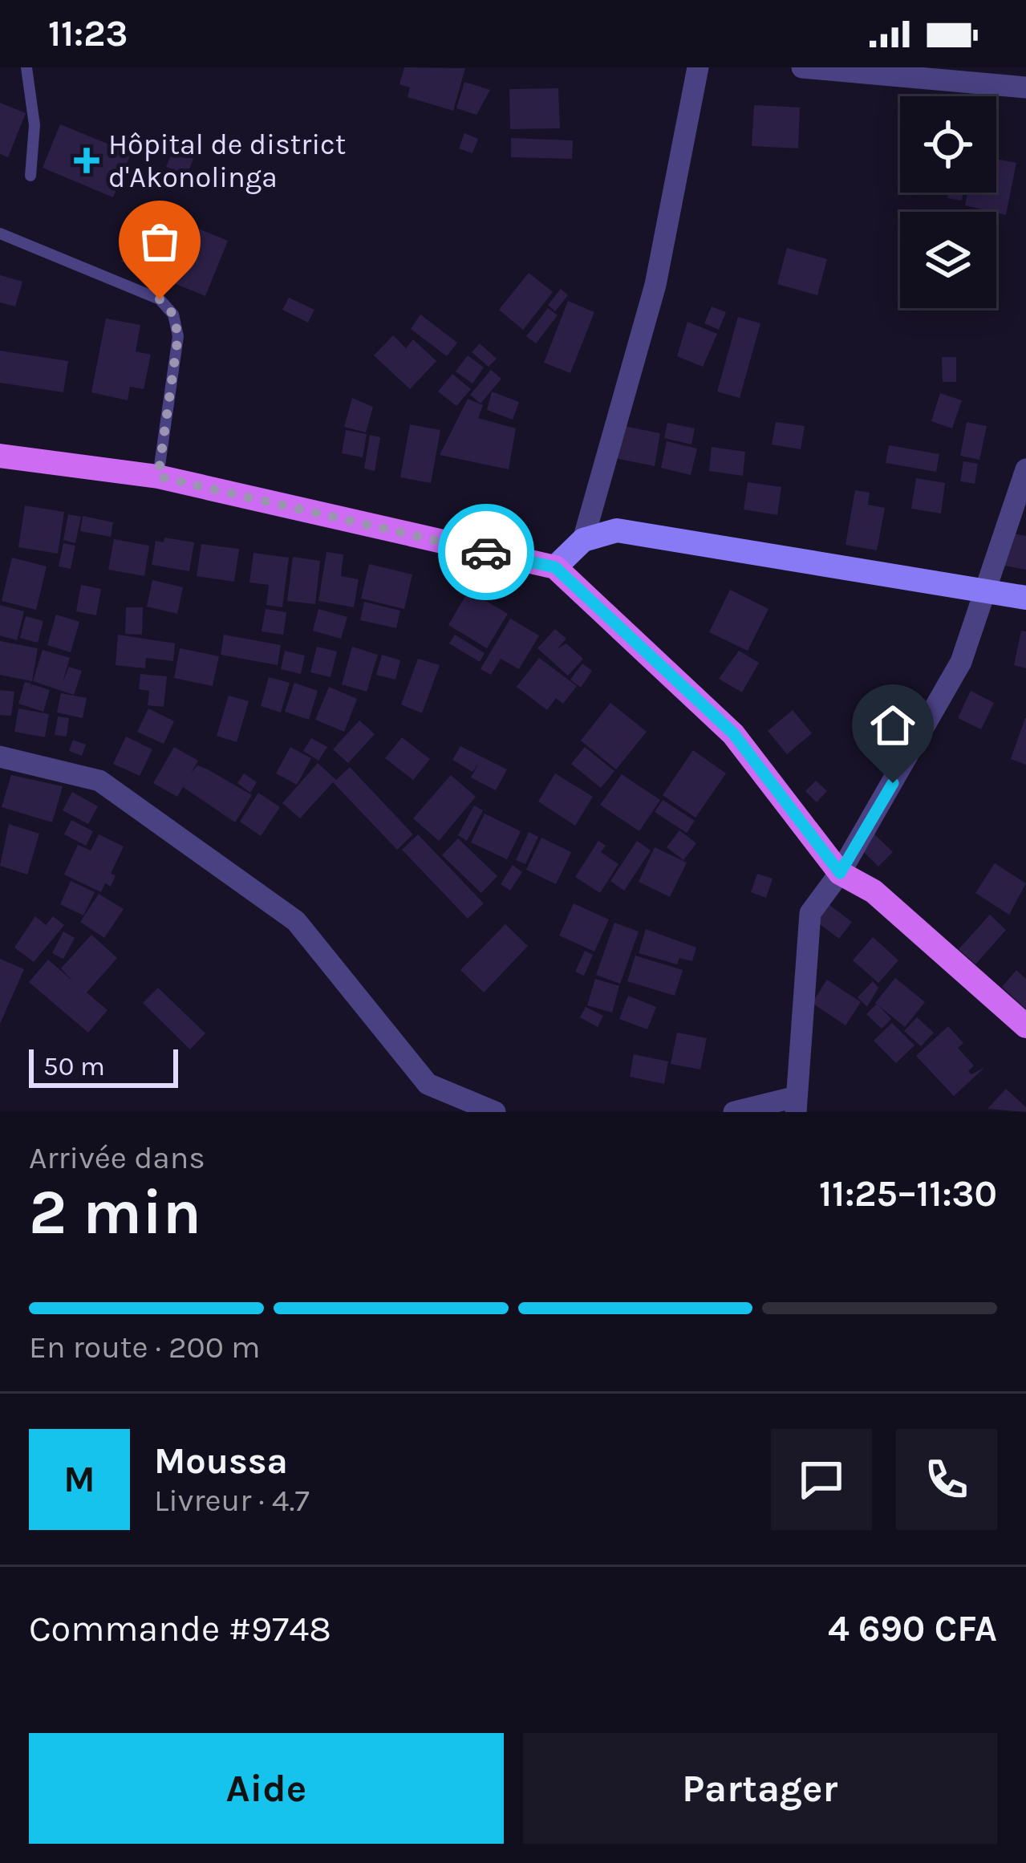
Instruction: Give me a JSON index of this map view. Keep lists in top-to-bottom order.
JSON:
{
  "places": {
    "health": ["Hôpital de district d'Akonolinga"]
  },
  "scale_bar": "50 m",
  "page": {
    "status": "11:23",
    "scale": "50 m",
    "heading": ["2 min", "Arrivée dans", "11:25–11:30"],
    "panel": [
      "Moussa",
      "Livreur · 4.7",
      "Commande #9748",
      "4 690 CFA"
    ],
    "bar": "En route · 200 m",
    "round": "M",
    "buttons": ["Aide", "Partager"]
  }
}
